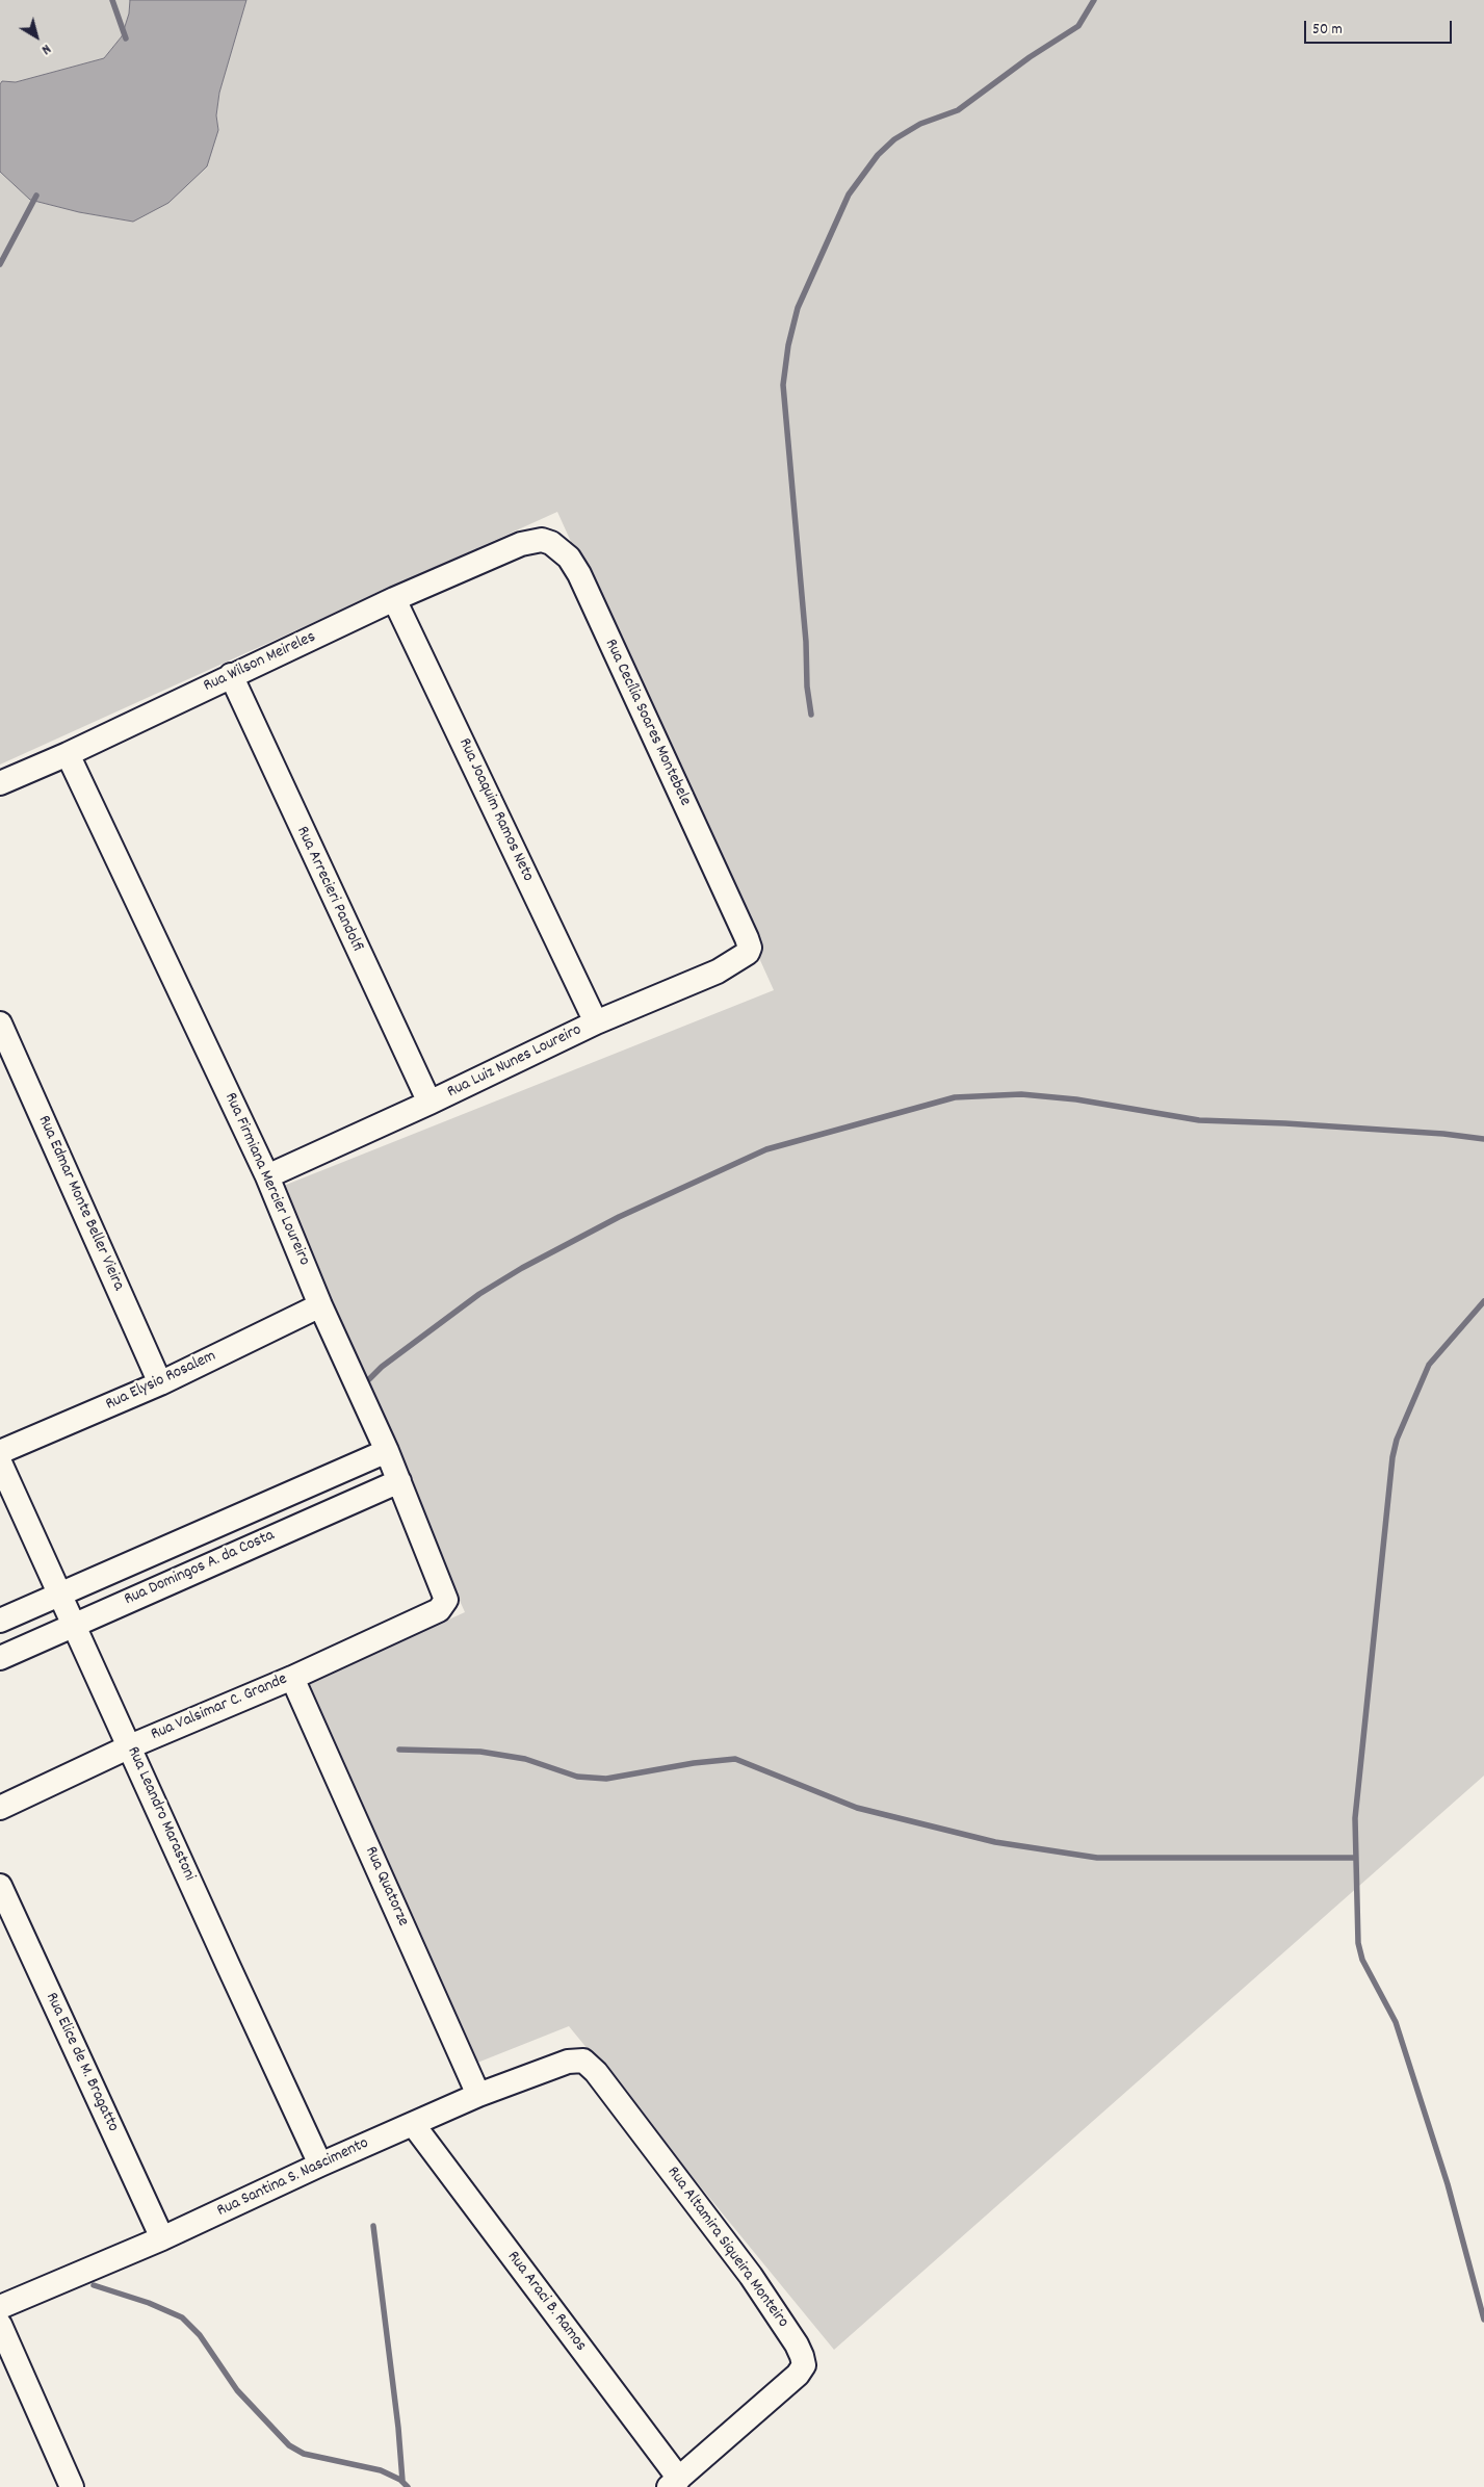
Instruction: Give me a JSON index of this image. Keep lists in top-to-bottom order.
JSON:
{
  "streets": {
    "street": [
      "Rua Wilson Meireles",
      "Rua Cecília Soares Montebele",
      "Rua Joaquim Ramos Neto",
      "Rua Arrecieri Pandolfi",
      "Rua Luiz Nunes Loureiro",
      "Rua Firmiana Mercier Loureiro",
      "Rua Edmar Monte Beller Vieira",
      "Rua Elysio Rosalem",
      "Rua Domingos A. da Costa",
      "Rua Valsimar C. Grande",
      "Rua Leandro Marastoni",
      "Rua Quatorze",
      "Rua Elice de M. Bragatto",
      "Rua Santina S. Nascimento",
      "Rua Altamira Siqueira Monteiro",
      "Rua Araci B. Ramos"
    ]
  },
  "crossings": [
    ["Rua Wilson Meireles", "Rua Cecília Soares Montebele"],
    ["Rua Wilson Meireles", "Rua Joaquim Ramos Neto"],
    ["Rua Wilson Meireles", "Rua Arrecieri Pandolfi"],
    ["Rua Wilson Meireles", "Rua Firmiana Mercier Loureiro"],
    ["Rua Cecília Soares Montebele", "Rua Luiz Nunes Loureiro"],
    ["Rua Joaquim Ramos Neto", "Rua Luiz Nunes Loureiro"],
    ["Rua Arrecieri Pandolfi", "Rua Luiz Nunes Loureiro"],
    ["Rua Luiz Nunes Loureiro", "Rua Firmiana Mercier Loureiro"],
    ["Rua Firmiana Mercier Loureiro", "Rua Elysio Rosalem"],
    ["Rua Firmiana Mercier Loureiro", "Rua Domingos A. da Costa"],
    ["Rua Firmiana Mercier Loureiro", "Rua Valsimar C. Grande"],
    ["Rua Edmar Monte Beller Vieira", "Rua Elysio Rosalem"],
    ["Rua Domingos A. da Costa", "Rua Leandro Marastoni"],
    ["Rua Valsimar C. Grande", "Rua Leandro Marastoni"],
    ["Rua Valsimar C. Grande", "Rua Quatorze"],
    ["Rua Leandro Marastoni", "Rua Santina S. Nascimento"],
    ["Rua Quatorze", "Rua Santina S. Nascimento"],
    ["Rua Elice de M. Bragatto", "Rua Santina S. Nascimento"],
    ["Rua Santina S. Nascimento", "Rua Altamira Siqueira Monteiro"],
    ["Rua Santina S. Nascimento", "Rua Araci B. Ramos"],
    ["Rua Altamira Siqueira Monteiro", "Rua Araci B. Ramos"]
  ],
  "scale_bar": "50 m",
  "north": "bottom right"
}
